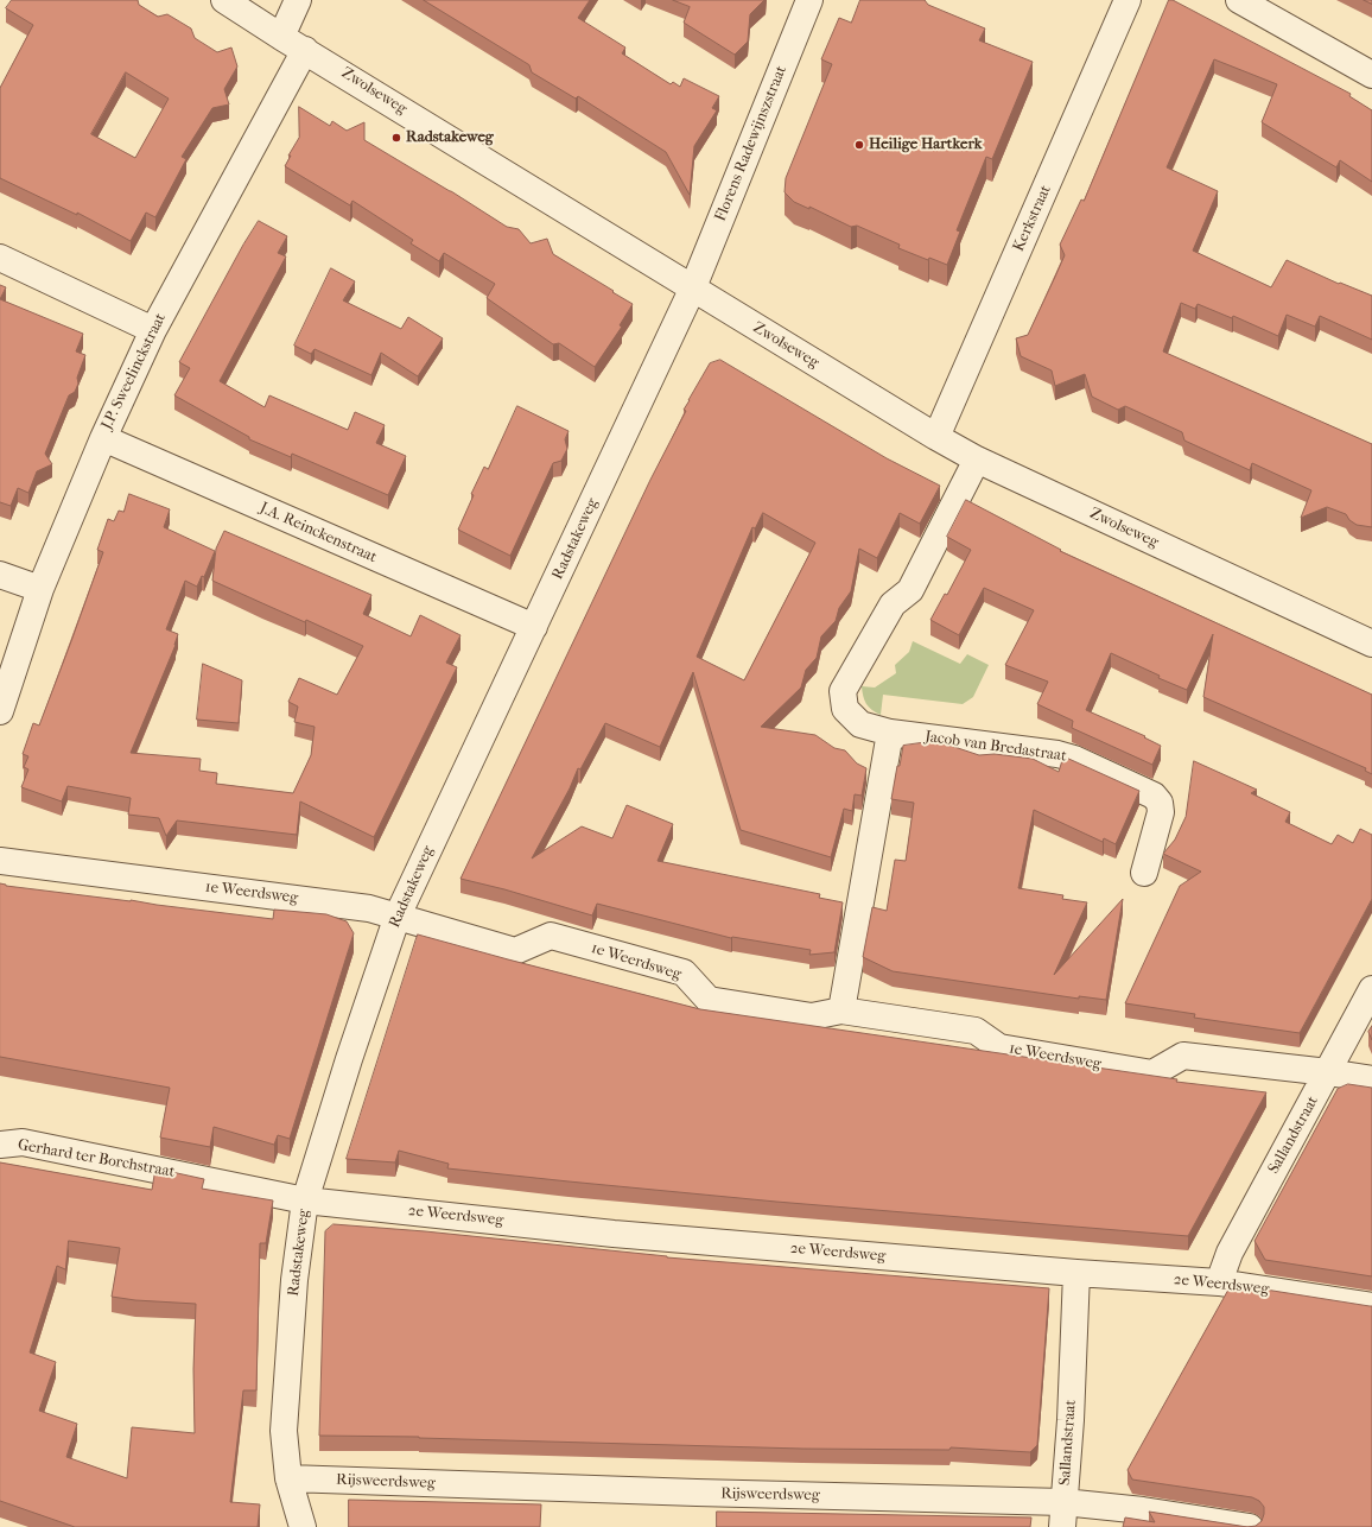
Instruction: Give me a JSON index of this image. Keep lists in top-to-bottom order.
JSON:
{
  "streets": {
    "street": [
      "Zwolseweg",
      "Florens Radewijnszstraat",
      "Kerkstraat",
      "J.P. Sweelinckstraat",
      "J.A. Reinckenstraat",
      "Radstakeweg",
      "Jacob van Bredastraat",
      "1e Weerdsweg",
      "Sallandstraat",
      "Gerhard ter Borchstraat",
      "2e Weerdsweg",
      "Rijsweerdsweg"
    ]
  },
  "crossings": [
    ["Zwolseweg", "Florens Radewijnszstraat"],
    ["Zwolseweg", "Kerkstraat"],
    ["Zwolseweg", "J.P. Sweelinckstraat"],
    ["Zwolseweg", "Radstakeweg"],
    ["Zwolseweg", "Jacob van Bredastraat"],
    ["Florens Radewijnszstraat", "Radstakeweg"],
    ["J.P. Sweelinckstraat", "J.A. Reinckenstraat"],
    ["J.A. Reinckenstraat", "Radstakeweg"],
    ["Radstakeweg", "1e Weerdsweg"],
    ["Radstakeweg", "Gerhard ter Borchstraat"],
    ["Radstakeweg", "2e Weerdsweg"],
    ["Radstakeweg", "Rijsweerdsweg"],
    ["1e Weerdsweg", "Sallandstraat"],
    ["Sallandstraat", "2e Weerdsweg"],
    ["Sallandstraat", "Rijsweerdsweg"],
    ["Gerhard ter Borchstraat", "2e Weerdsweg"]
  ],
  "places": ["Radstakeweg", "Heilige Hartkerk"]
}
